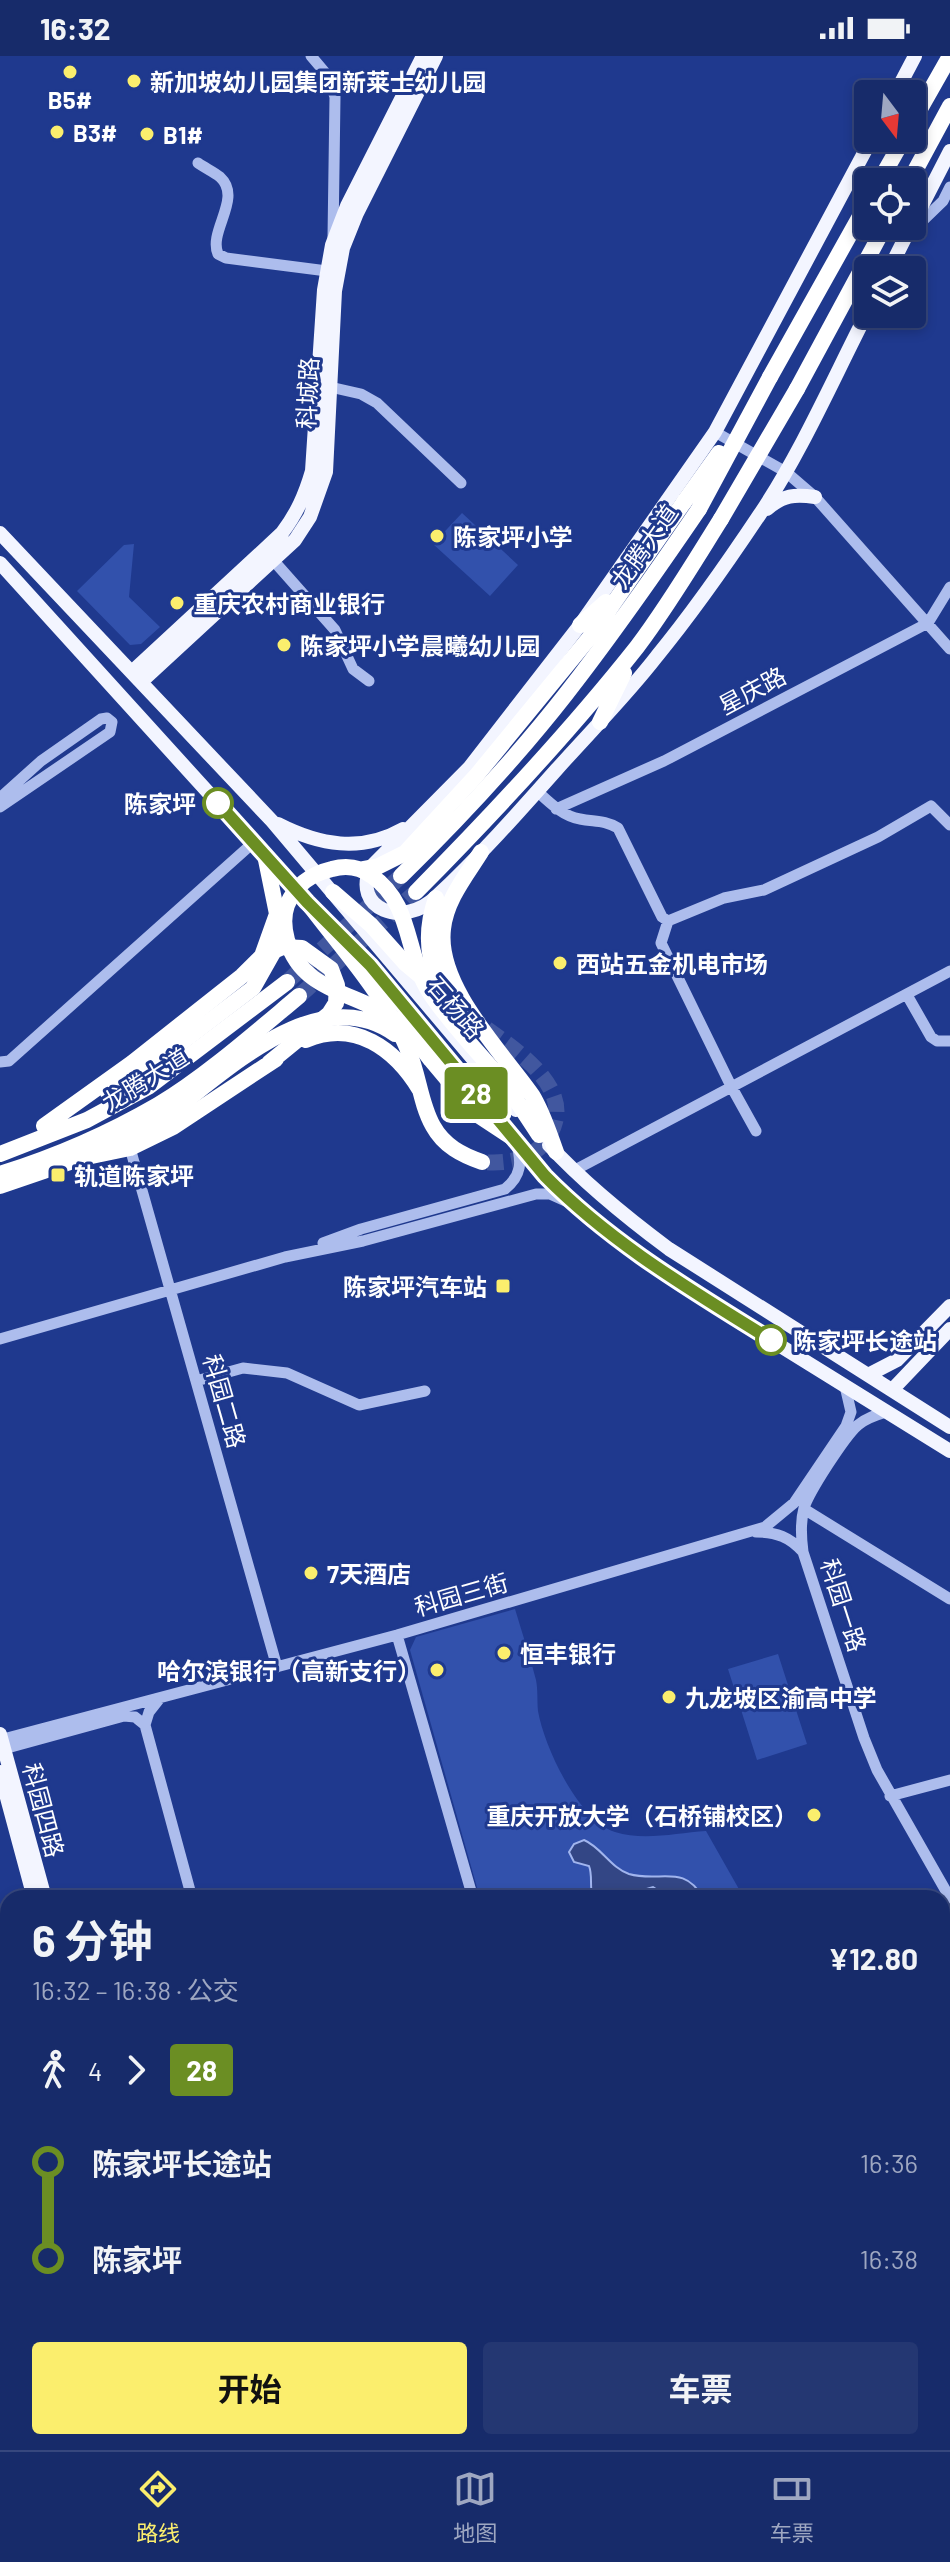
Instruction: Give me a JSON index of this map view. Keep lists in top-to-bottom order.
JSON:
{
  "streets": {
    "highway": ["龙腾大道"],
    "main road": ["科城路", "石杨路", "科园四路"],
    "street": [
      "星庆路",
      "科园二路",
      "科园三街",
      "科园一路"
    ]
  },
  "crossings": [
    ["科城路", "石杨路"],
    ["石杨路", "科园三街"],
    ["科园二路", "科园三街"],
    ["科园三街", "科园一路"],
    ["科园三街", "科园四路"]
  ],
  "places": {
    "other": [
      "B5#",
      "新加坡幼儿园集团新莱士幼儿园",
      "B3#",
      "B1#",
      "陈家坪小学",
      "重庆农村商业银行",
      "陈家坪小学晨曦幼儿园",
      "陈家坪",
      "西站五金机电市场",
      "陈家坪长途站",
      "7天酒店",
      "恒丰银行",
      "哈尔滨银行（高新支行）",
      "九龙坡区渝高中学",
      "重庆开放大学（石桥铺校区）"
    ],
    "transit": ["轨道陈家坪", "陈家坪汽车站"]
  },
  "lines": ["bus line 28"],
  "north": "bottom",
  "page": {
    "status": "16:32",
    "on_map": "28",
    "heading": ["6 分钟", "16:32 – 16:38 · 公交", "¥12.80"],
    "legs": ["4", "28"],
    "list": [
      {
        "name": "陈家坪长途站",
        "value": "16:36"
      },
      {
        "name": "陈家坪",
        "value": "16:38"
      }
    ],
    "buttons": ["开始", "车票"],
    "tabs": ["路线", "地图", "车票"]
  }
}
